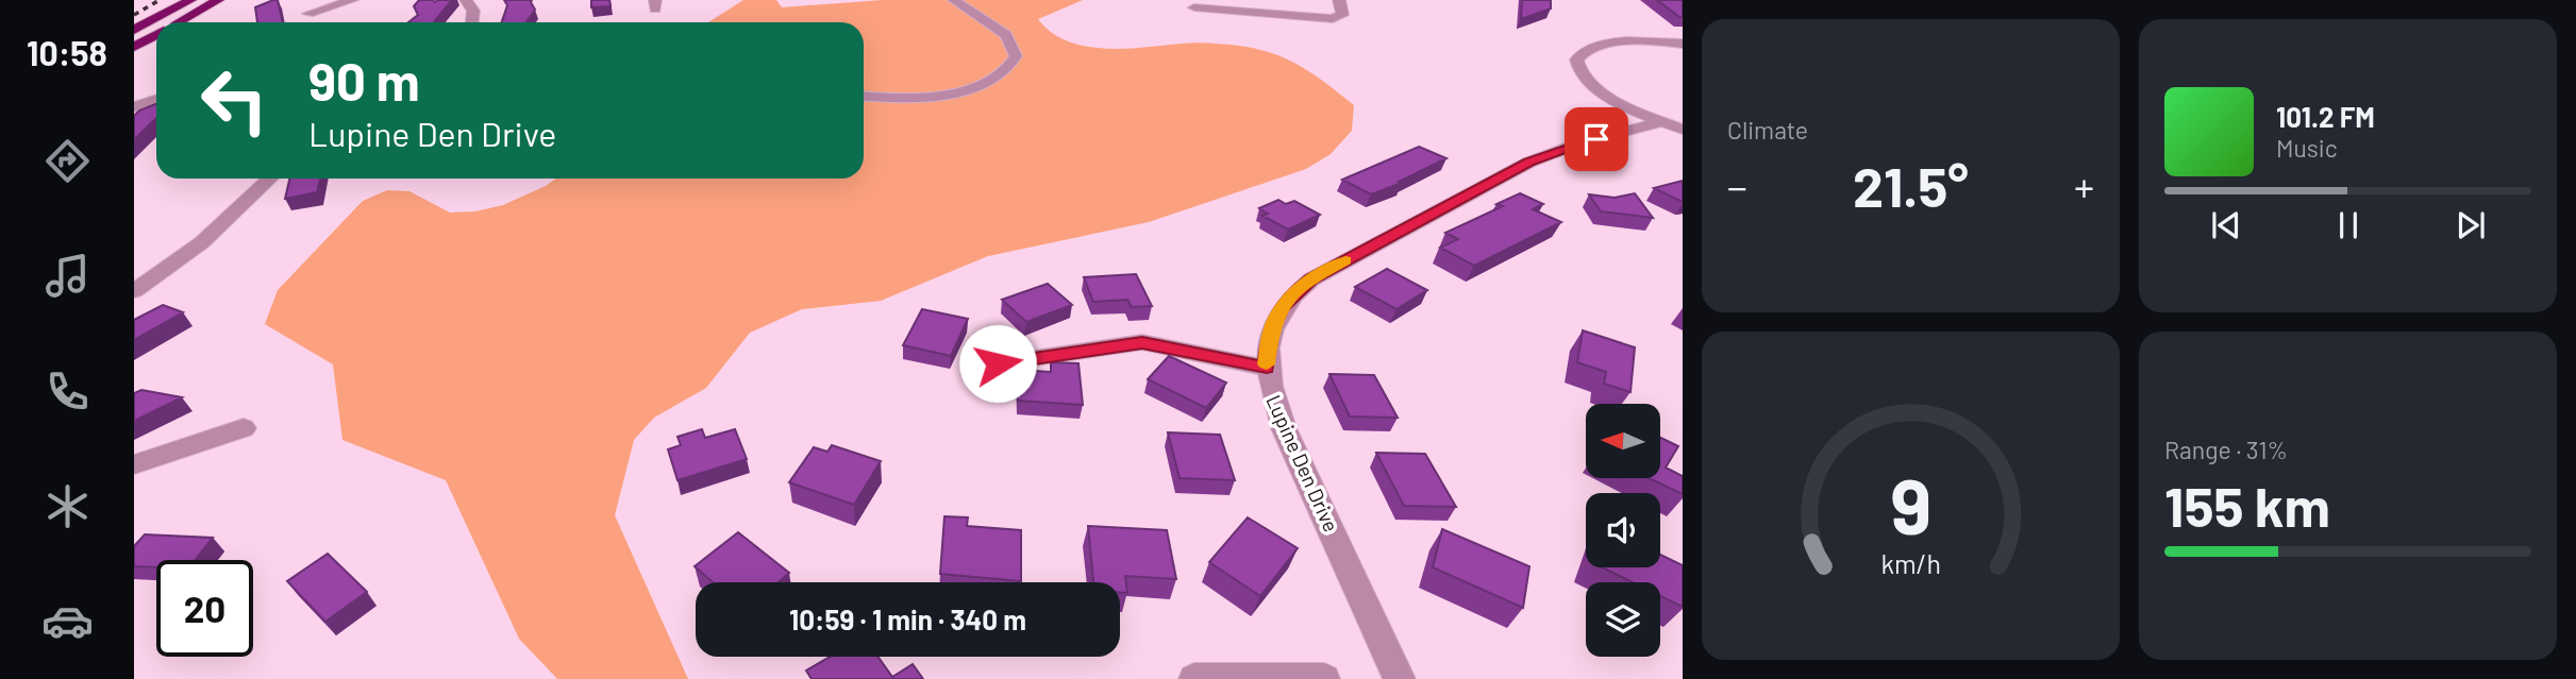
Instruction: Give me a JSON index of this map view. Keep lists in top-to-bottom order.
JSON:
{
  "streets": {
    "street": ["Lupine Den Drive"]
  },
  "north": "left",
  "page": {
    "tabs": "10:58",
    "tile": [
      "Climate",
      ["Range · 31%", "155 km"]
    ],
    "turn": ["90 m", "Lupine Den Drive"],
    "song": ["101.2 FM", "Music"],
    "heat": ["−", "21.5°", "+"],
    "limit": "20",
    "trip": "10:59 · 1 min · 340 m",
    "gauge": ["9", "km/h"]
  }
}
